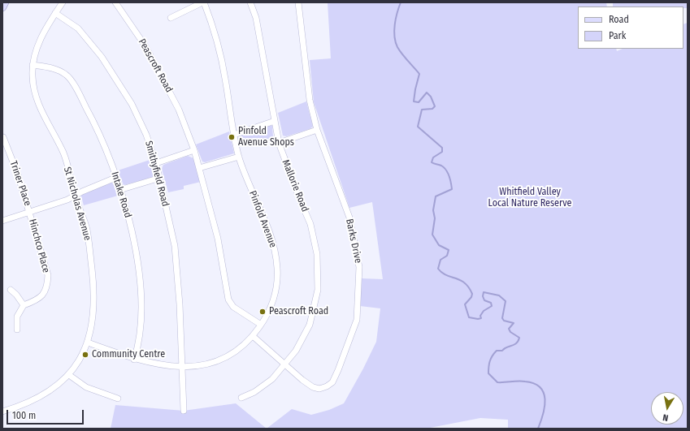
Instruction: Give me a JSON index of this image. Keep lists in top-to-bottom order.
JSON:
{
  "streets": {
    "street": [
      "Peascroft Road",
      "Smithyfield Road",
      "Triner Place",
      "Mallorie Road",
      "Intake Road",
      "St Nicholas Avenue",
      "Pinfold Avenue",
      "Barks Drive",
      "Hinchco Place"
    ]
  },
  "crossings": [
    ["Peascroft Road", "Pinfold Avenue"],
    ["Smithyfield Road", "St Nicholas Avenue"],
    ["Smithyfield Road", "Pinfold Avenue"],
    ["Triner Place", "Hinchco Place"],
    ["Mallorie Road", "Barks Drive"],
    ["Intake Road", "St Nicholas Avenue"],
    ["Intake Road", "Pinfold Avenue"],
    ["St Nicholas Avenue", "Pinfold Avenue"],
    ["Pinfold Avenue", "Barks Drive"]
  ],
  "parks": ["Whitfield Valley Local Nature Reserve"],
  "places": ["Pinfold Avenue Shops", "Peascroft Road", "Community Centre"],
  "legend": ["Road", "Park"],
  "scale_bar": "100 m",
  "north": "bottom"
}
